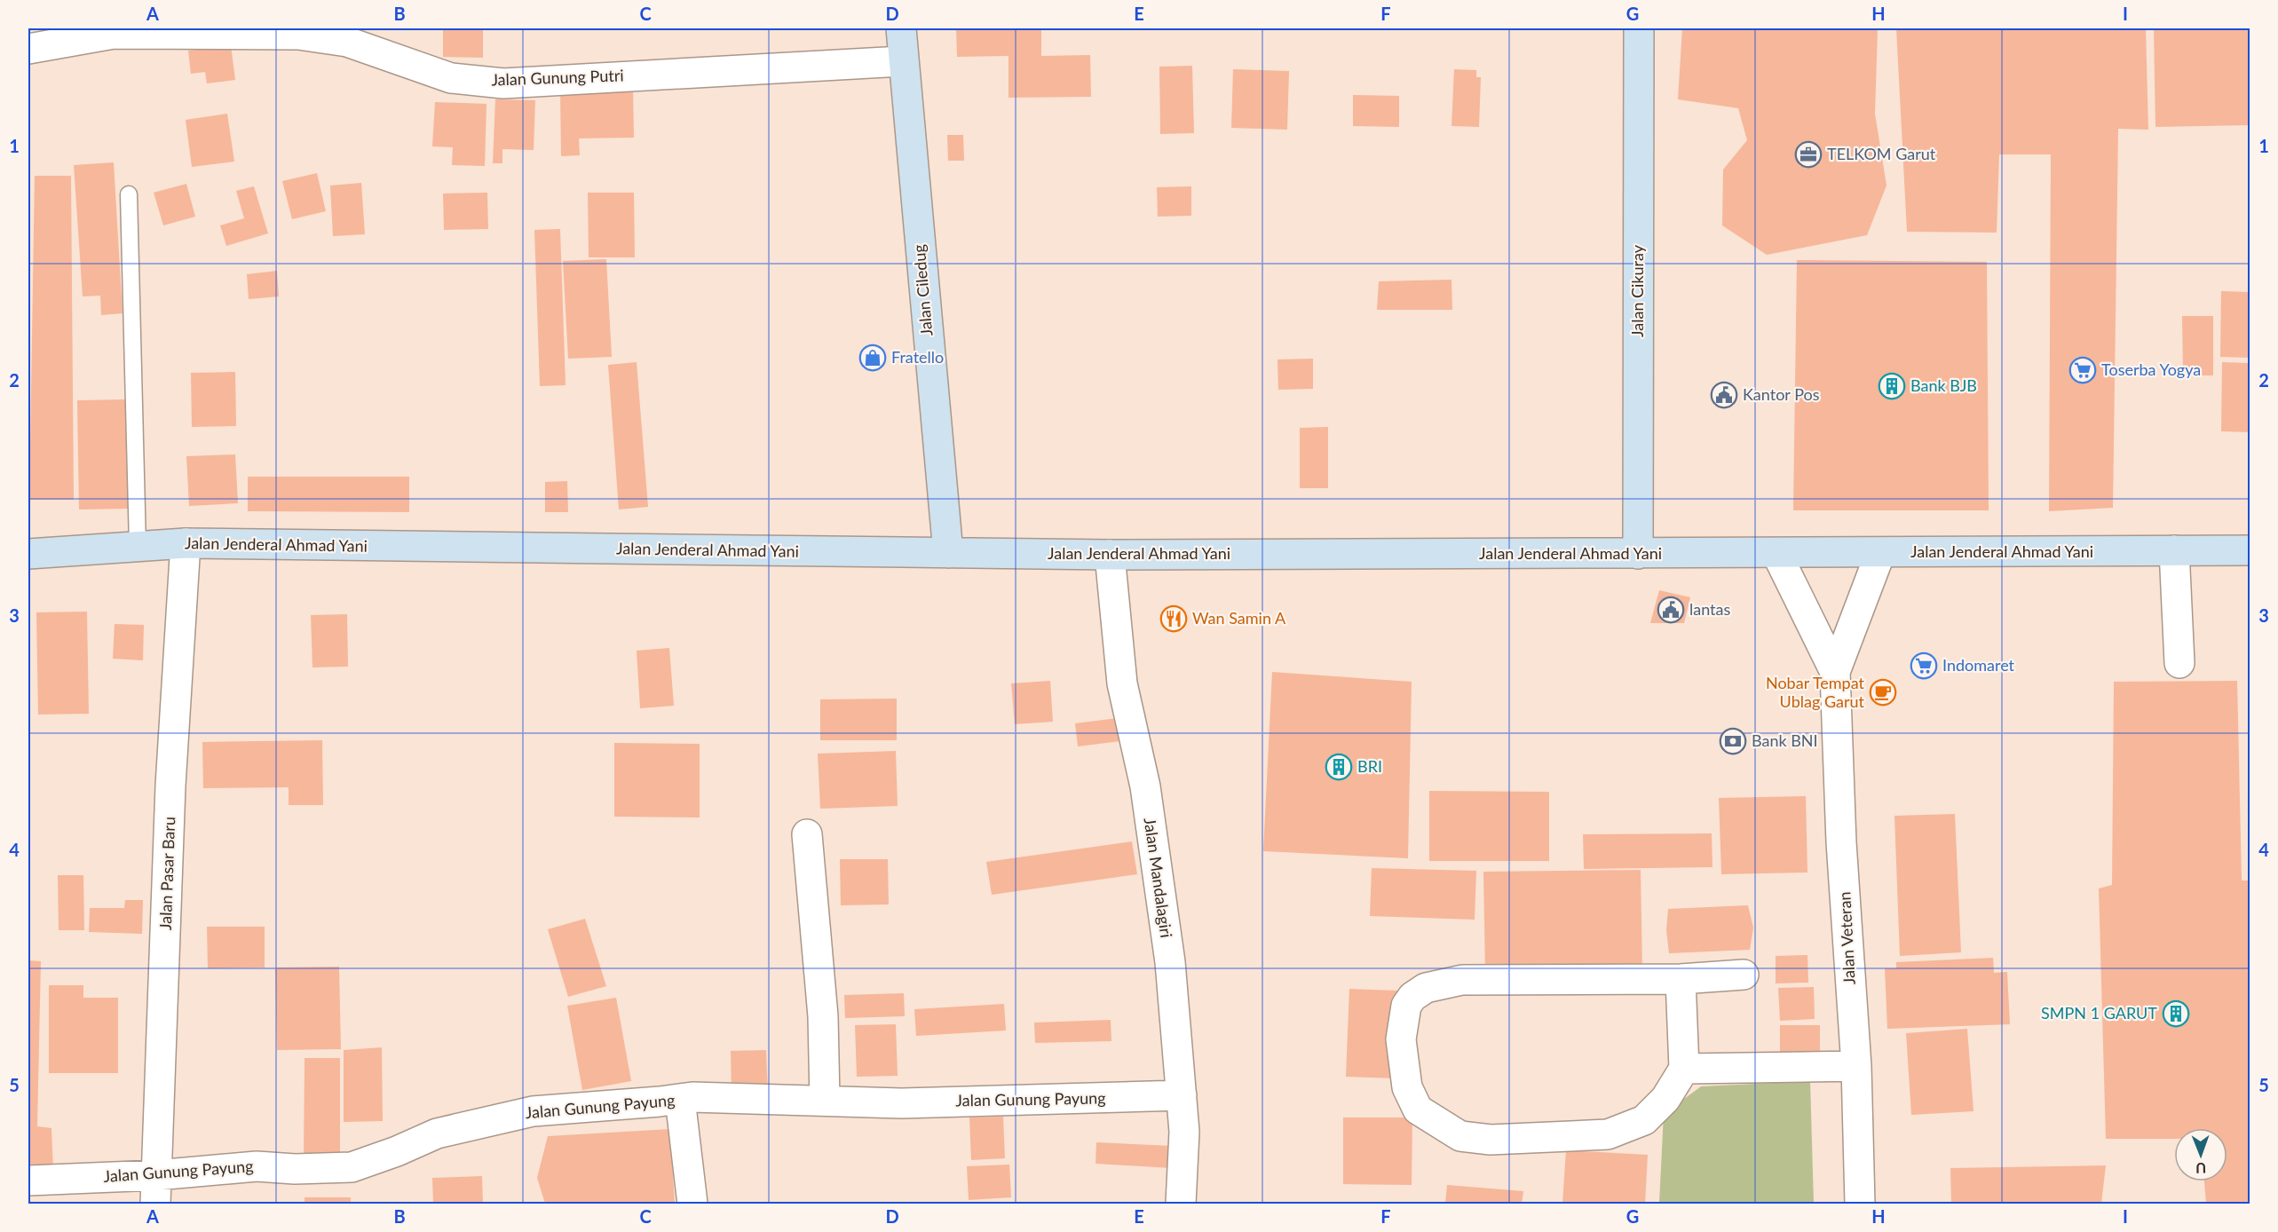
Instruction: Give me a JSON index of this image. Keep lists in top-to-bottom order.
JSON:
{
  "streets": {
    "main road": ["Jalan Ciledug", "Jalan Cikuray", "Jalan Jenderal Ahmad Yani"],
    "street": [
      "Jalan Gunung Putri",
      "Jalan Pasar Baru",
      "Jalan Mandalagiri",
      "Jalan Veteran",
      "Jalan Gunung Payung"
    ]
  },
  "crossings": [
    ["Jalan Gunung Putri", "Jalan Ciledug"],
    ["Jalan Ciledug", "Jalan Jenderal Ahmad Yani"],
    ["Jalan Cikuray", "Jalan Jenderal Ahmad Yani"],
    ["Jalan Jenderal Ahmad Yani", "Jalan Pasar Baru"],
    ["Jalan Jenderal Ahmad Yani", "Jalan Mandalagiri"],
    ["Jalan Jenderal Ahmad Yani", "Jalan Veteran"],
    ["Jalan Pasar Baru", "Jalan Gunung Payung"],
    ["Jalan Mandalagiri", "Jalan Gunung Payung"]
  ],
  "places": {
    "office": ["TELKOM Garut"],
    "shop": ["Fratello"],
    "supermarket": ["Toserba Yogya", "Indomaret"],
    "building": ["Bank BJB", "BRI", "SMPN 1 GARUT"],
    "public building": ["Kantor Pos", "lantas"],
    "restaurant": ["Wan Samin A"],
    "cafe": ["Nobar Tempat Ublag Garut"],
    "bank": ["Bank BNI"]
  },
  "north": "bottom",
  "grid": {
    "columns": [
      "A",
      "B",
      "C",
      "D",
      "E",
      "F",
      "G",
      "H",
      "I"
    ],
    "rows": [
      "1",
      "2",
      "3",
      "4",
      "5"
    ]
  }
}
